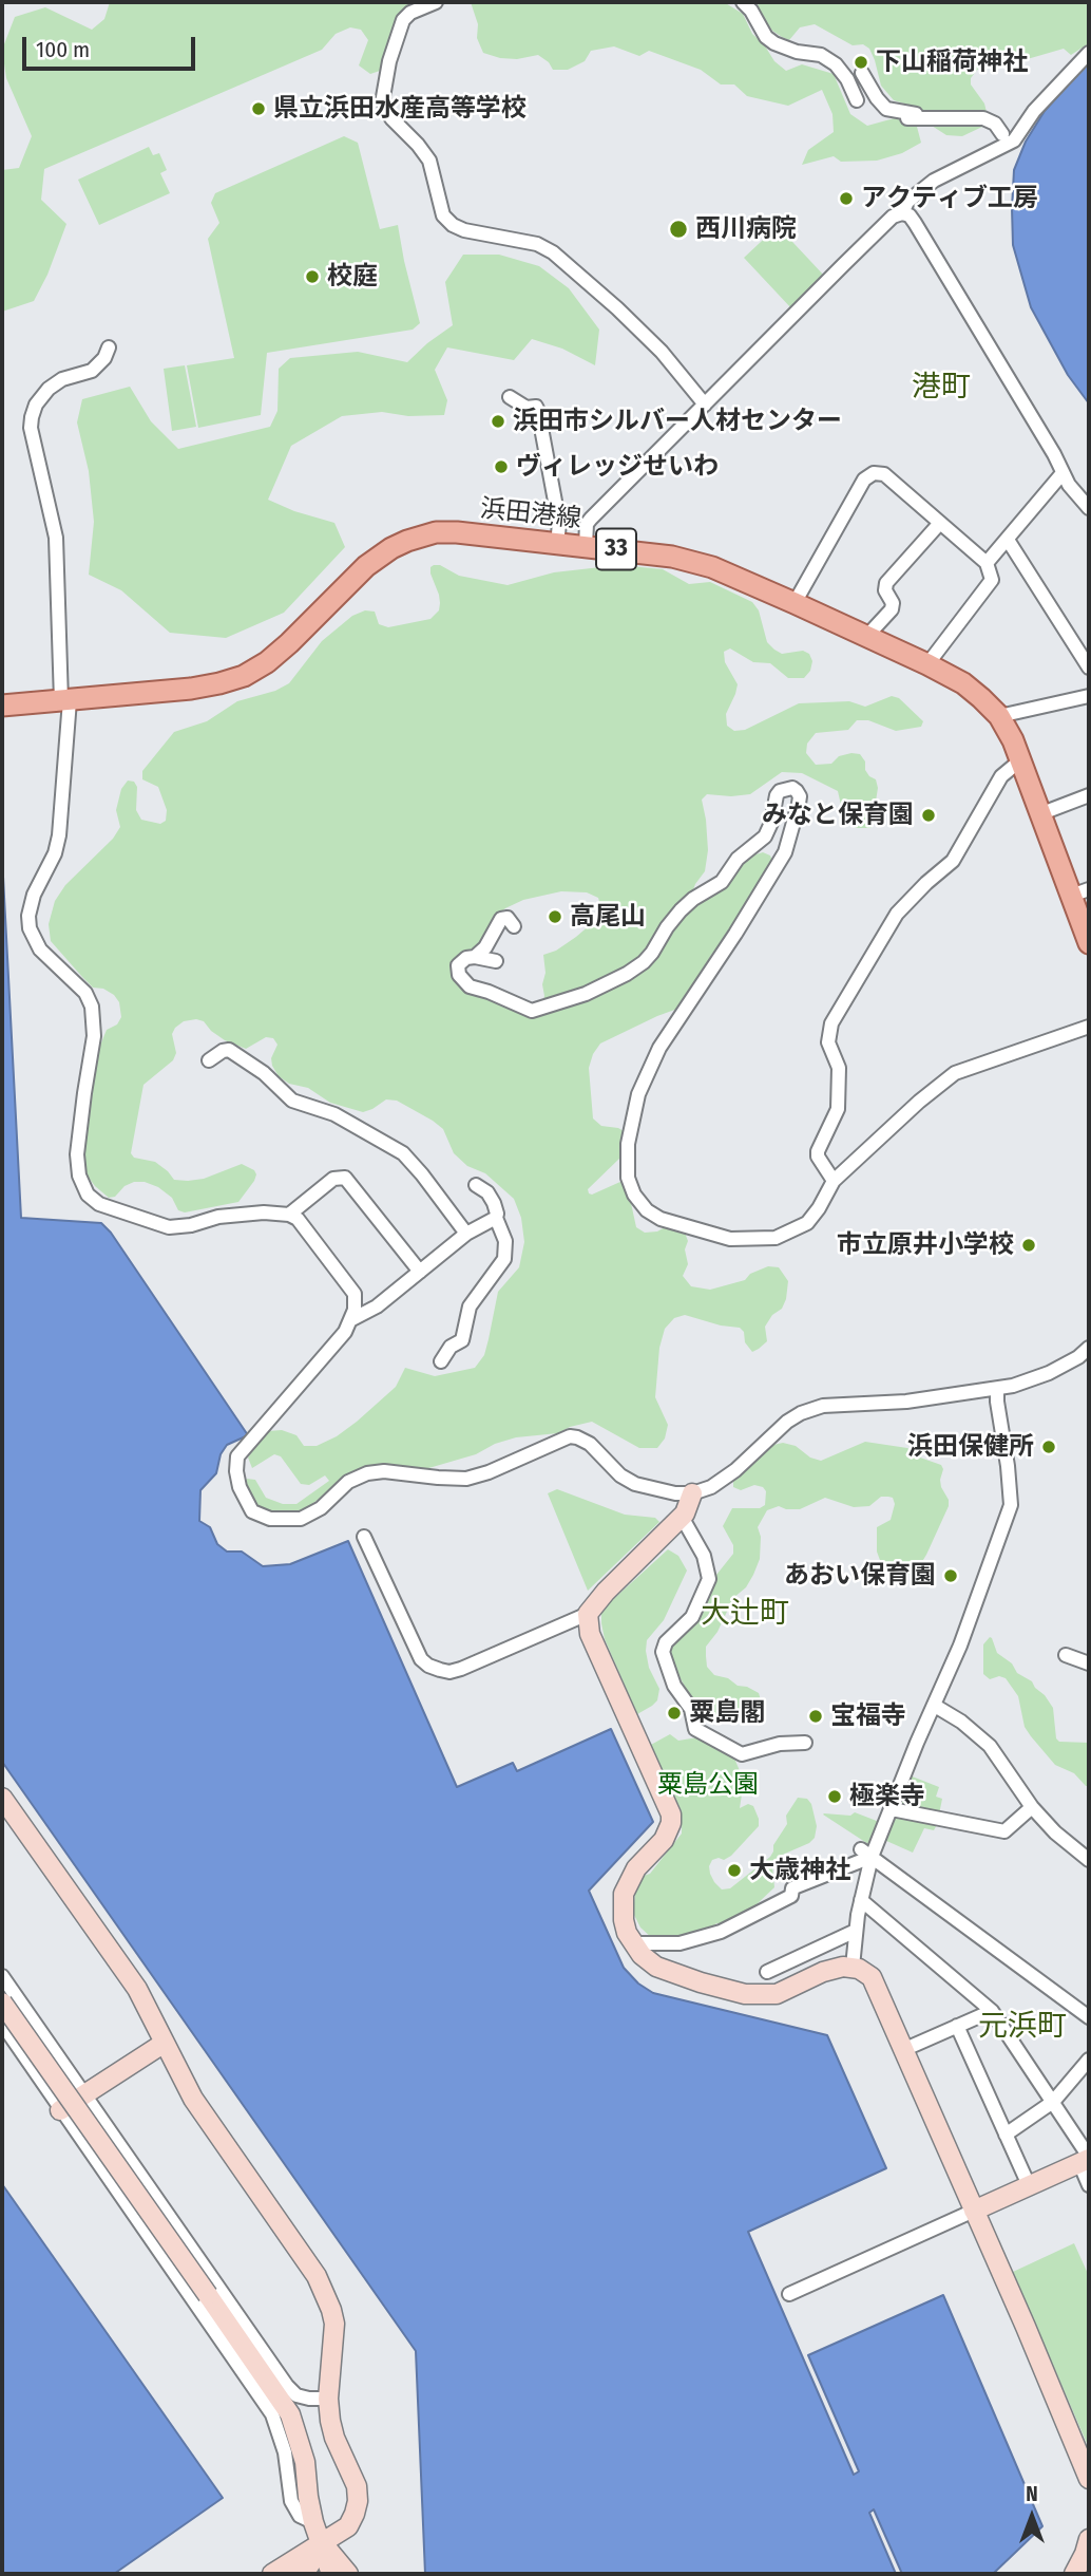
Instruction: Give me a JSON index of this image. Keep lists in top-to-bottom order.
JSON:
{
  "streets": {
    "main road": ["浜田港線", "33"]
  },
  "districts": ["港町", "大辻町", "元浜町"],
  "parks": ["粟島公園"],
  "places": [
    "下山稲荷神社",
    "県立浜田水産高等学校",
    "アクティブ工房",
    "西川病院",
    "校庭",
    "浜田市シルバー人材センター",
    "ヴィレッジせいわ",
    "みなと保育園",
    "高尾山",
    "市立原井小学校",
    "浜田保健所",
    "あおい保育園",
    "粟島閣",
    "宝福寺",
    "極楽寺",
    "大歳神社"
  ],
  "scale_bar": "100 m",
  "north": "top"
}
